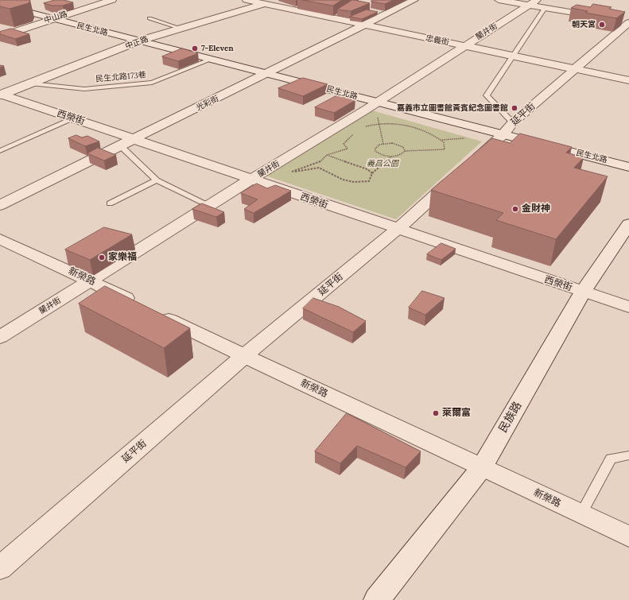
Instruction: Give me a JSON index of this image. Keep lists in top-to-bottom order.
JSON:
{
  "streets": {
    "street": [
      "中山路",
      "民生北路",
      "蘭井街",
      "忠義街",
      "中正路",
      "光彩街",
      "延平街",
      "西榮街",
      "新榮路",
      "民族路"
    ],
    "lane": ["民生北路173巷"]
  },
  "crossings": [
    ["中山路", "民生北路"],
    ["民生北路", "蘭井街"],
    ["民生北路", "中正路"],
    ["民生北路", "民生北路173巷"],
    ["民生北路", "光彩街"],
    ["民生北路", "延平街"],
    ["蘭井街", "忠義街"],
    ["蘭井街", "西榮街"],
    ["蘭井街", "新榮路"],
    ["忠義街", "中正路"],
    ["忠義街", "光彩街"],
    ["忠義街", "延平街"],
    ["中正路", "民生北路173巷"],
    ["中正路", "西榮街"],
    ["光彩街", "西榮街"],
    ["延平街", "西榮街"],
    ["延平街", "新榮路"],
    ["西榮街", "民族路"],
    ["新榮路", "民族路"]
  ],
  "parks": ["義昌公園"],
  "places": [
    "朝天宮",
    "7-Eleven",
    "嘉義市立圖書館黃賓紀念圖書館",
    "金財神",
    "家樂福",
    "萊爾富"
  ]
}
